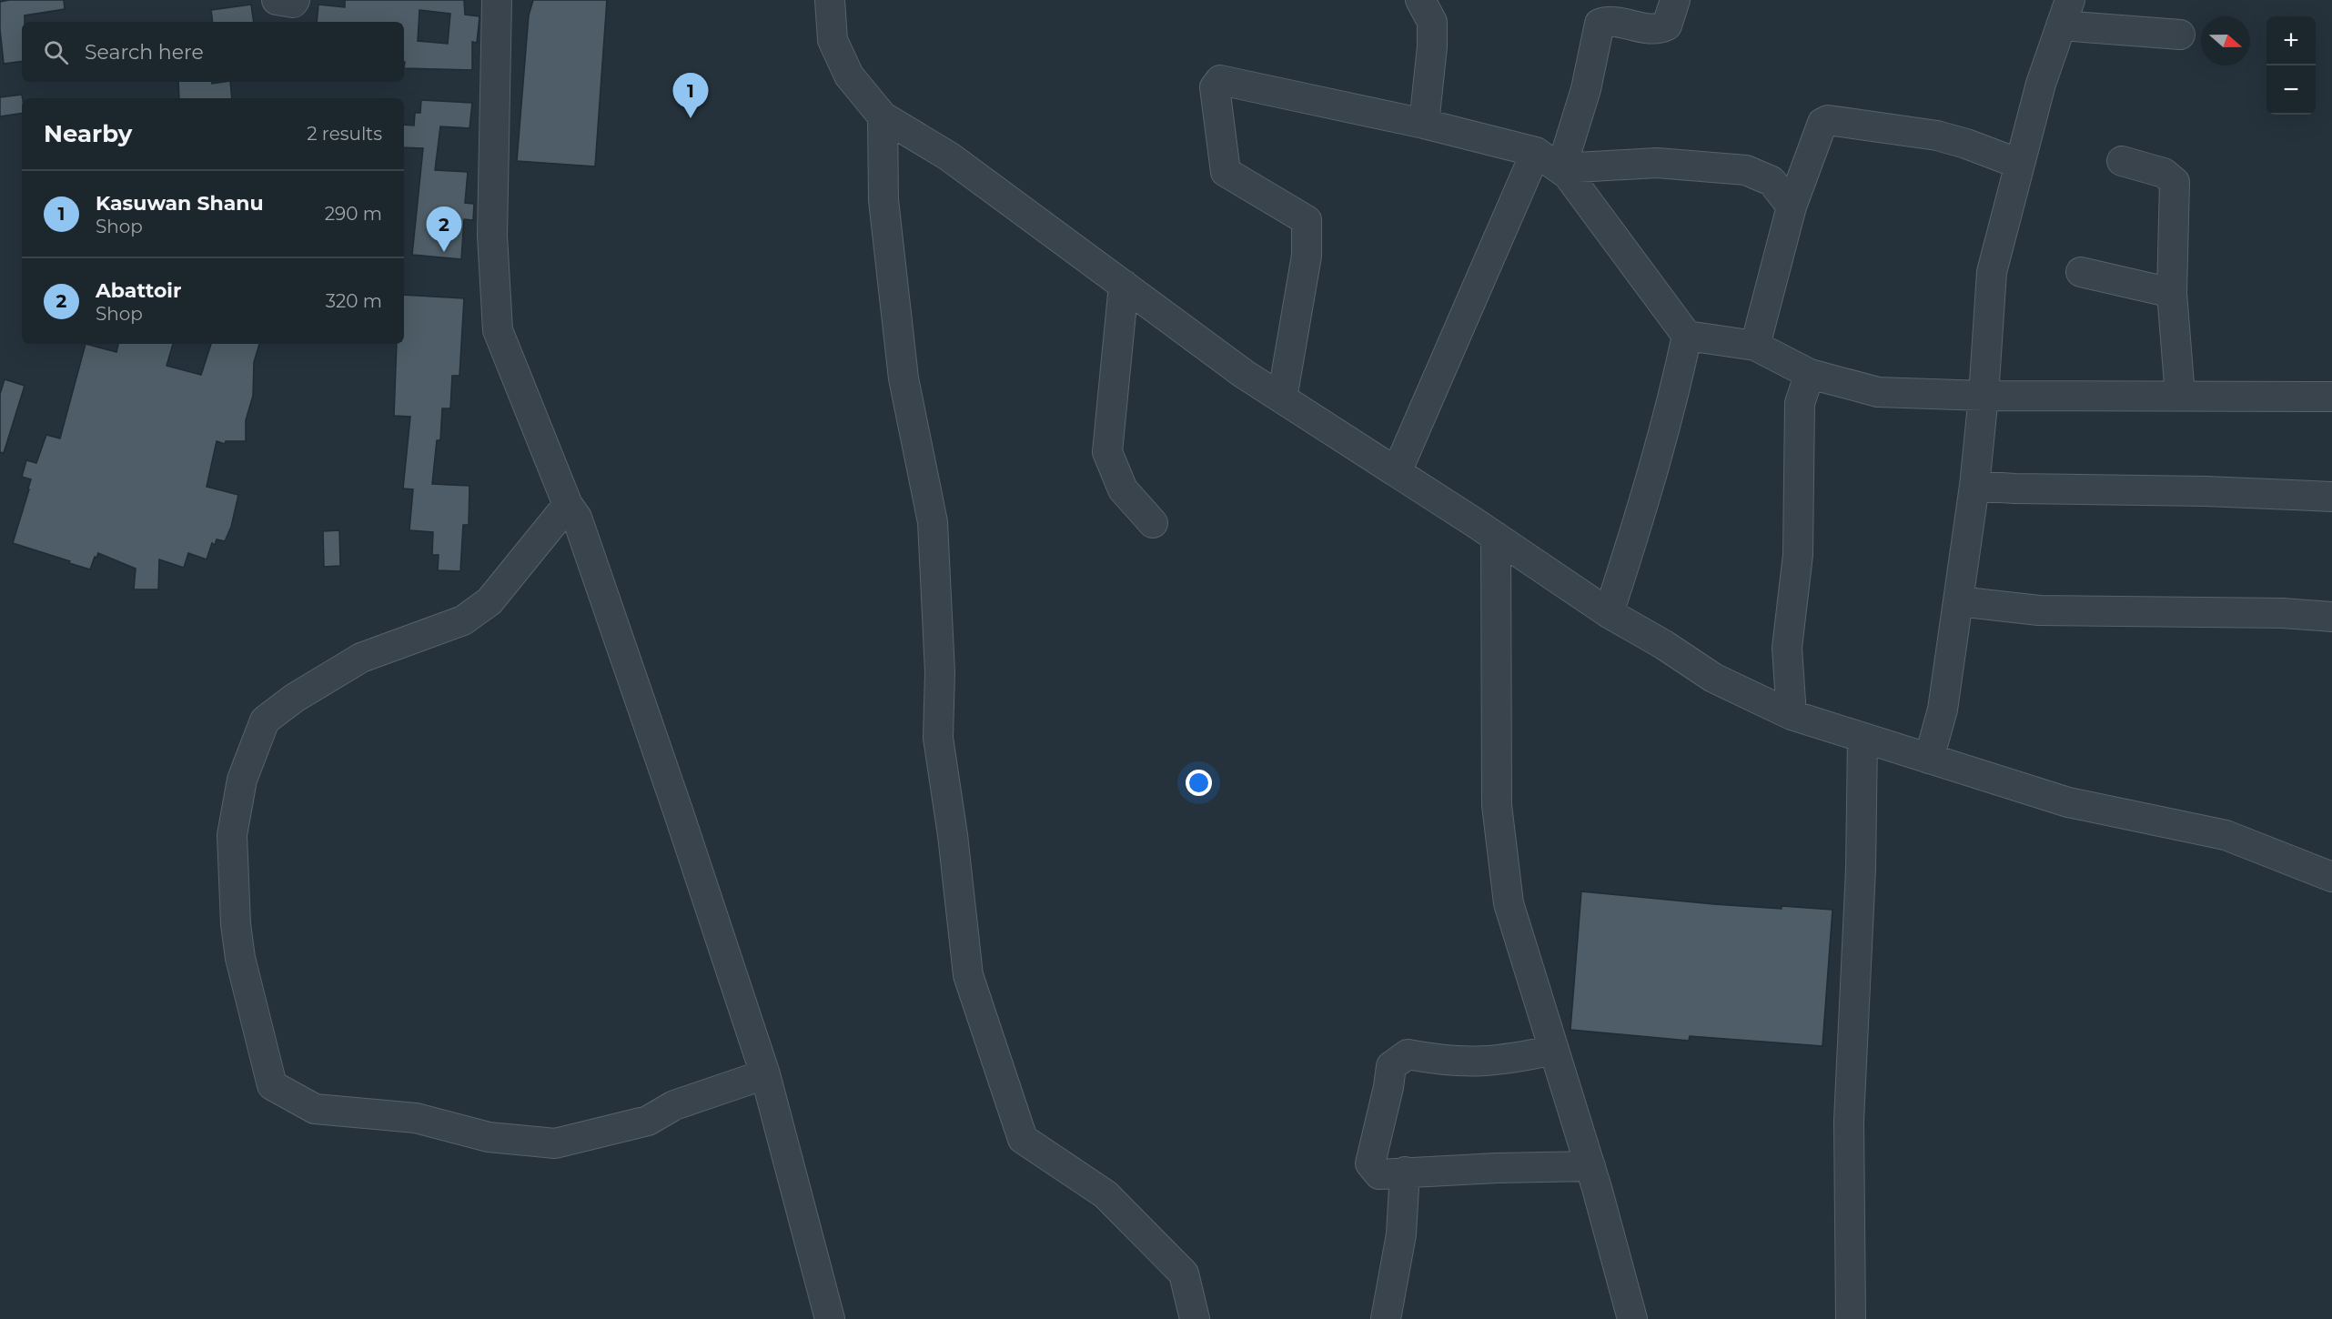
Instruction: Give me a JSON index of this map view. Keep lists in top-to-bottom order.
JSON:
{
  "north": "right",
  "page": {
    "map_buttons": ["+", "−"],
    "search": "Search here",
    "pins": ["1", "2"],
    "heading": ["Nearby", "2 results"],
    "list": [
      {
        "mark": "1",
        "name": "Kasuwan Shanu",
        "note": "Shop",
        "value": "290 m"
      },
      {
        "mark": "2",
        "name": "Abattoir",
        "note": "Shop",
        "value": "320 m"
      }
    ]
  }
}
